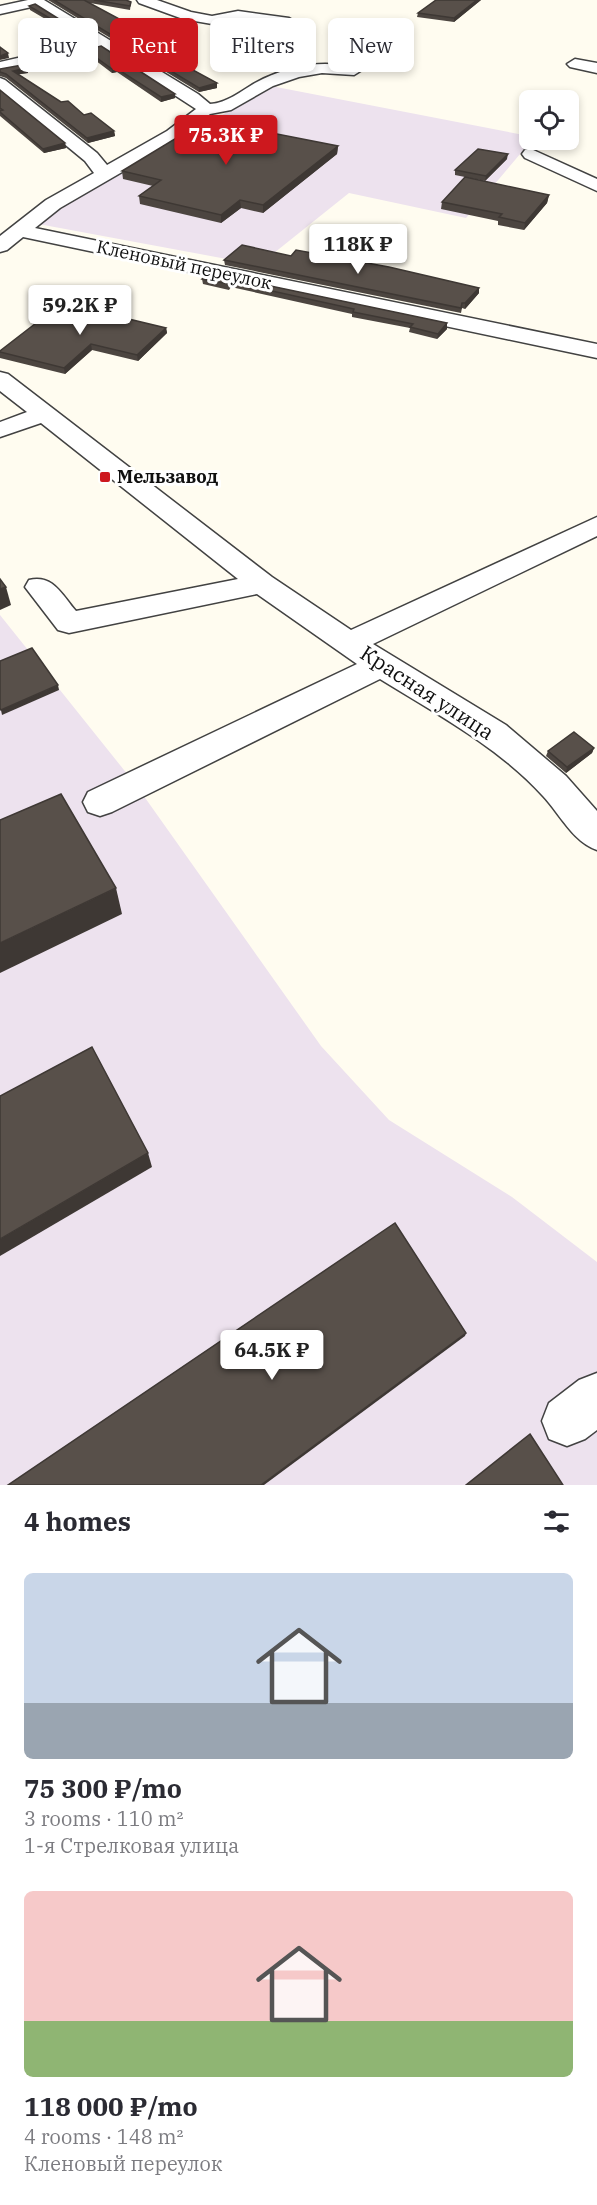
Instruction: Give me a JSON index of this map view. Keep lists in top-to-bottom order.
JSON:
{
  "streets": {
    "street": ["Кленовый переулок", "Красная улица"]
  },
  "places": {
    "transit": ["Мельзавод"]
  },
  "page": {
    "chip": [
      "Buy",
      "Rent",
      "Filters",
      "New"
    ],
    "price": [
      "75.3K ₽",
      "118K ₽",
      "59.2K ₽",
      "64.5K ₽"
    ],
    "heading": "4 homes",
    "list": [
      {
        "name": "75 300 ₽/mo",
        "note": "3 rooms · 110 m² · 1-я Стрелковая улица"
      },
      {
        "name": "118 000 ₽/mo",
        "note": "4 rooms · 148 m² · Кленовый переулок"
      }
    ]
  }
}
